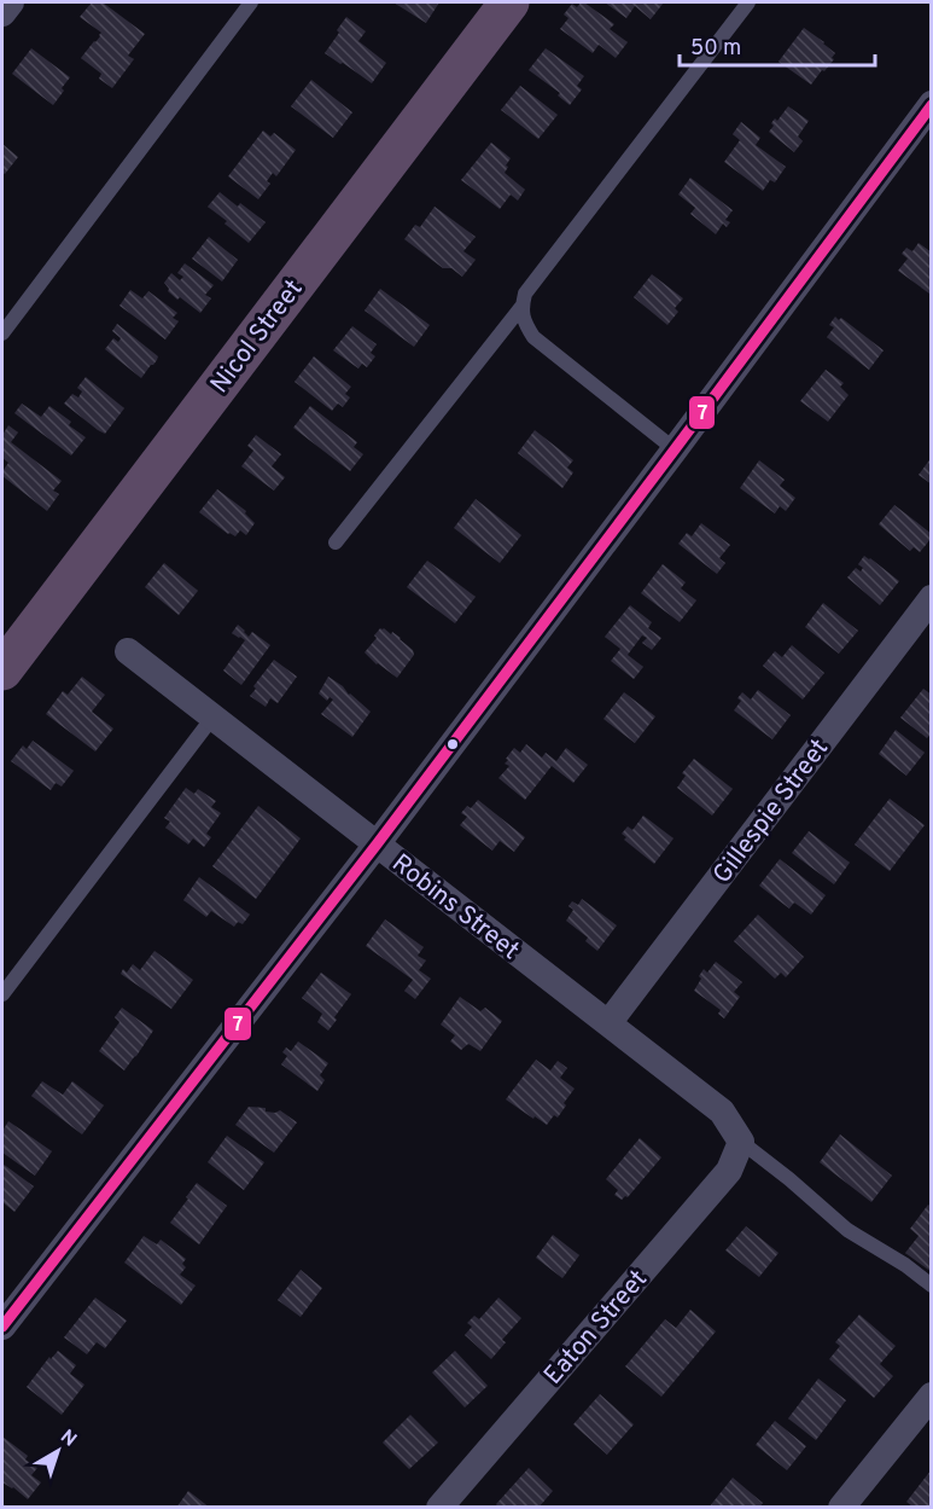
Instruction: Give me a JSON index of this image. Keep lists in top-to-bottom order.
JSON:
{
  "streets": {
    "highway": ["Nicol Street"],
    "street": ["Gillespie Street", "Robins Street", "Eaton Street"]
  },
  "crossings": [
    ["Gillespie Street", "Robins Street"],
    ["Robins Street", "Eaton Street"]
  ],
  "lines": ["transit line 7"],
  "scale_bar": "50 m",
  "north": "top right"
}
